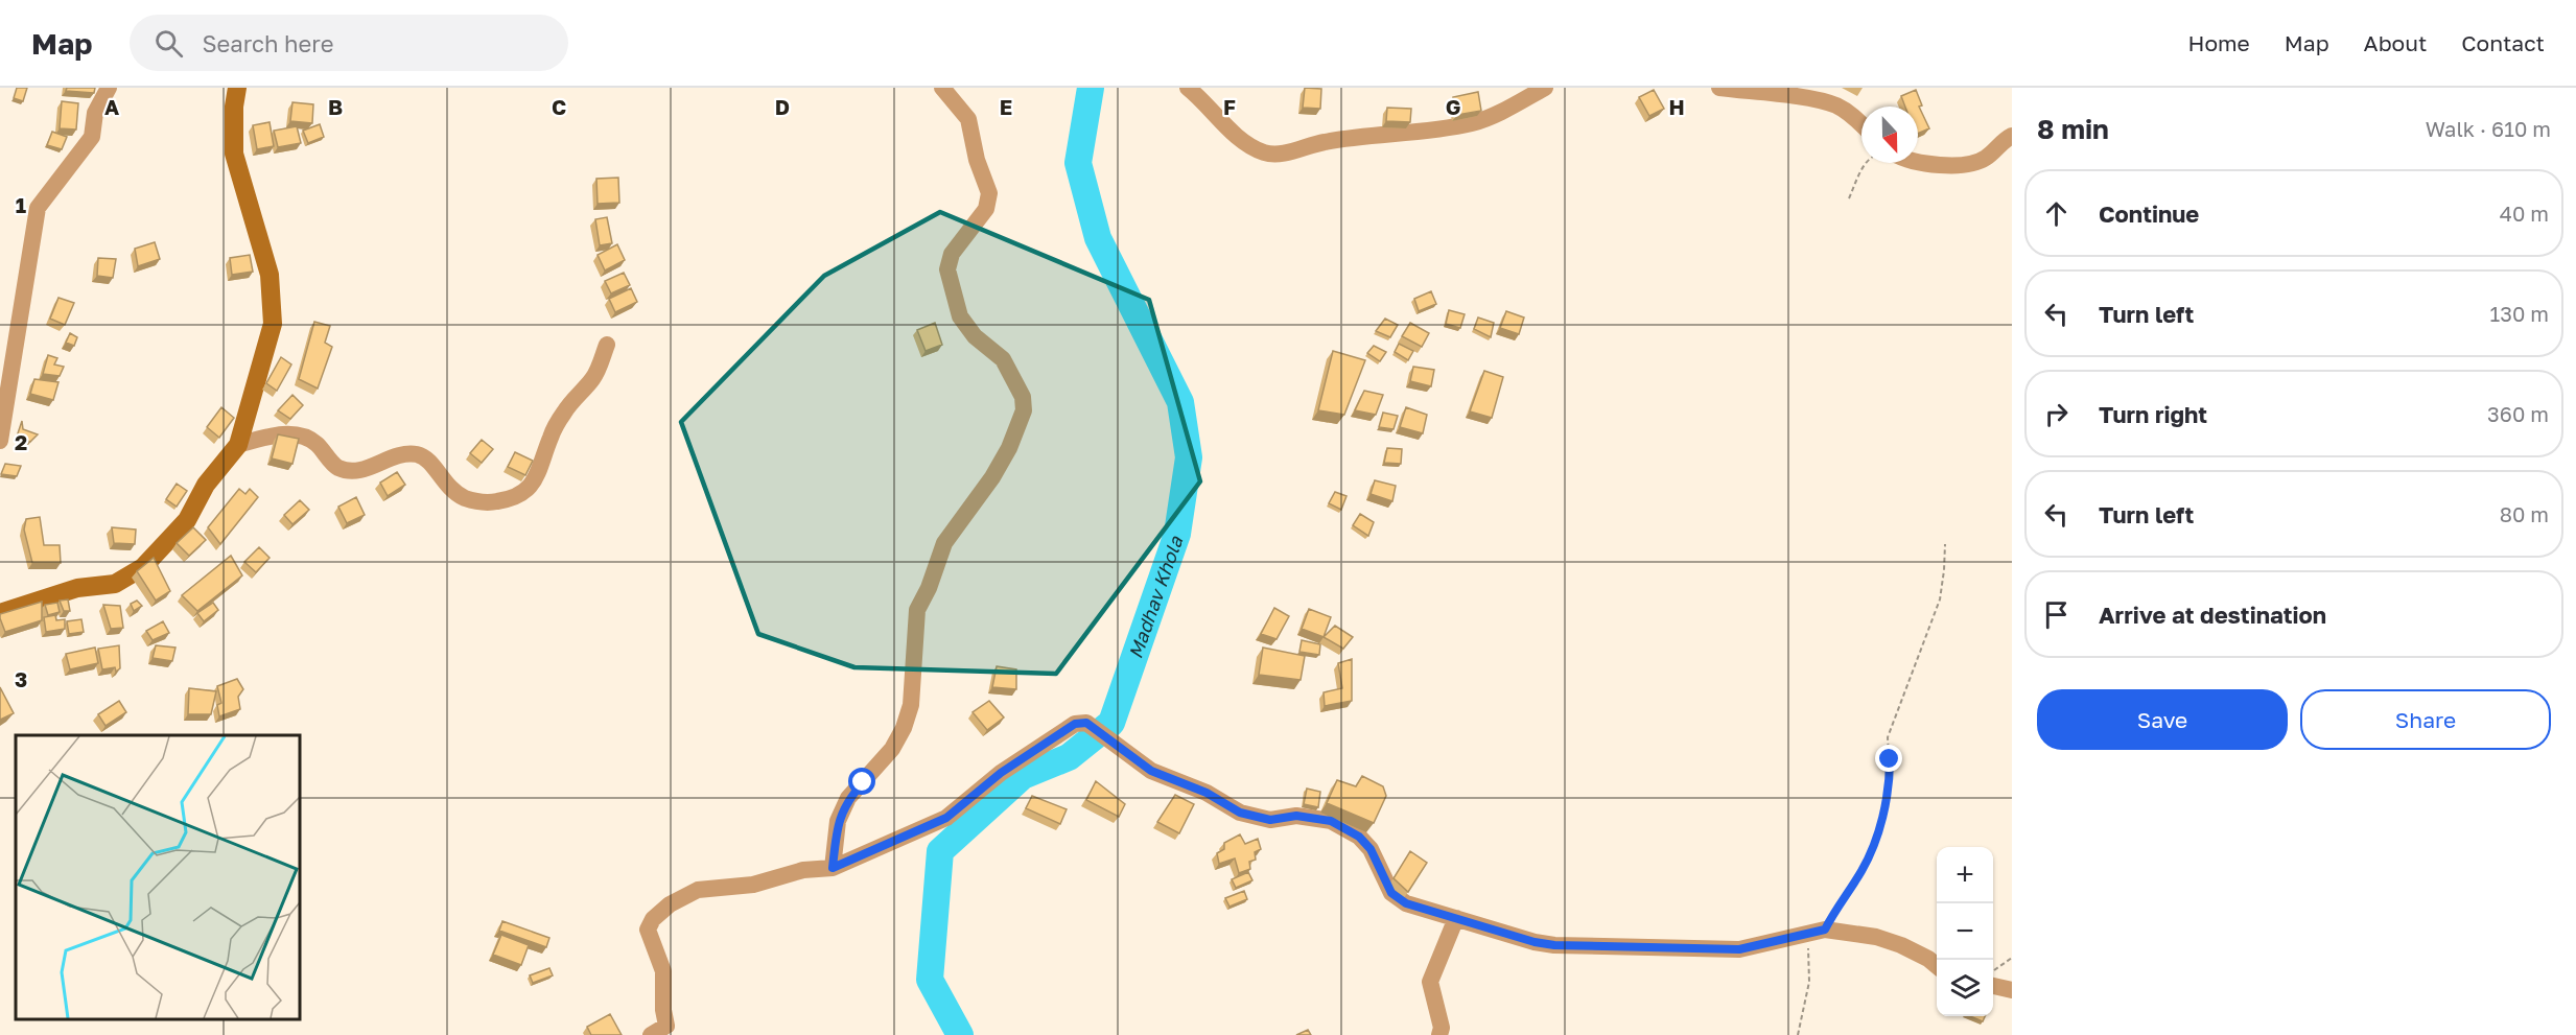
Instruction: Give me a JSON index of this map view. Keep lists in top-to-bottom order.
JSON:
{
  "water": ["Madhav Khola"],
  "north": "bottom",
  "page": {
    "header": "Map",
    "search": "Search here",
    "nav": [
      "Home",
      "Map",
      "About",
      "Contact"
    ],
    "heading": ["8 min", "Walk · 610 m"],
    "list": [
      ["Continue", "40 m"],
      ["Turn left", "130 m"],
      ["Turn right", "360 m"],
      ["Turn left", "80 m"],
      "Arrive at destination"
    ],
    "buttons": ["Save", "Share"],
    "map_buttons": ["+", "−"]
  },
  "grid": {
    "columns": [
      "A",
      "B",
      "C",
      "D",
      "E",
      "F",
      "G",
      "H"
    ],
    "rows": ["1", "2", "3"]
  }
}
